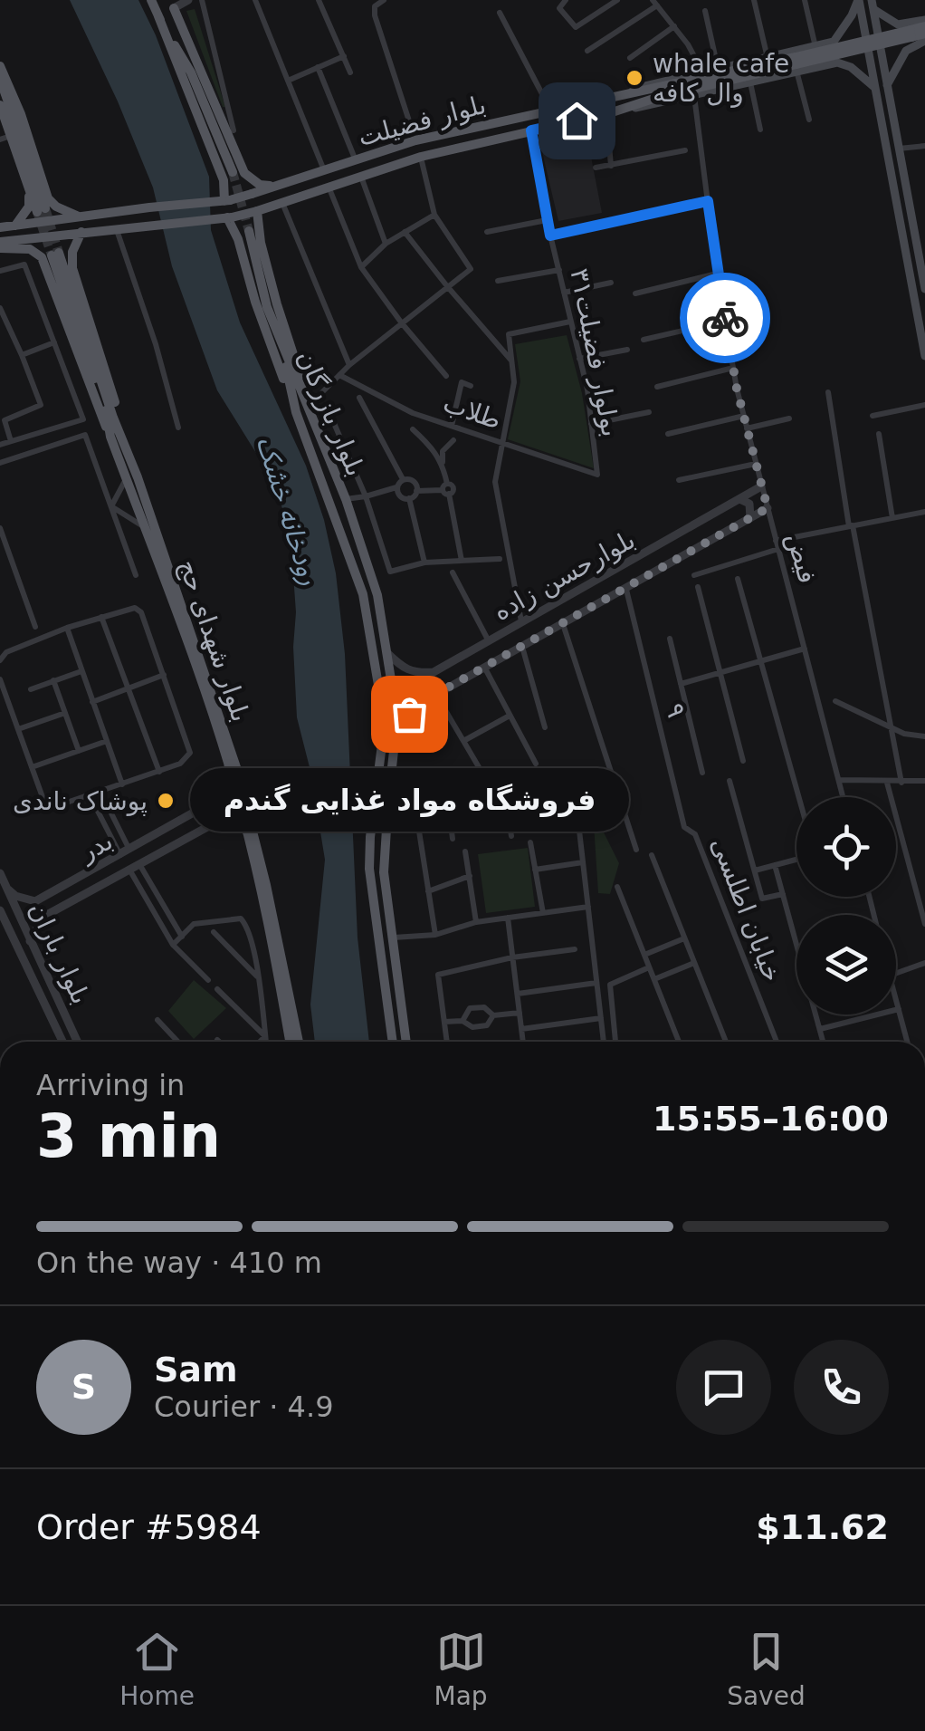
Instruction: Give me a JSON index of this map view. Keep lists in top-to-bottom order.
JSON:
{
  "streets": {
    "main road": ["بلوار فضیلت", "بلوار بازرگان", "بلوار شهدای حج"],
    "street": [
      "بولوار فضیلت۳۱",
      "طلاب",
      "فیض",
      "بلوارحسن زاده",
      "۹",
      "بدر",
      "خيابان اطلسى",
      "بلوار باران"
    ]
  },
  "crossings": [
    ["بلوار فضیلت", "بولوار فضیلت۳۱"],
    ["بلوار فضیلت", "فیض"],
    ["بولوار فضیلت۳۱", "طلاب"],
    ["بلوار بازرگان", "بلوارحسن زاده"],
    ["فیض", "بلوارحسن زاده"],
    ["بلوارحسن زاده", "۹"],
    ["۹", "خيابان اطلسى"]
  ],
  "water": ["رودخانه خشک"],
  "places": ["whale cafe وال کافه", "فروشگاه مواد غذایی گندم", "پوشاک ناندی"],
  "page": {
    "bubble": "فروشگاه مواد غذایی گندم",
    "heading": ["3 min", "Arriving in", "15:55–16:00"],
    "panel": [
      "Sam",
      "Courier · 4.9",
      "Order #5984",
      "$11.62"
    ],
    "bar": "On the way · 410 m",
    "round": "S",
    "tabs": ["Home", "Map", "Saved"]
  }
}
